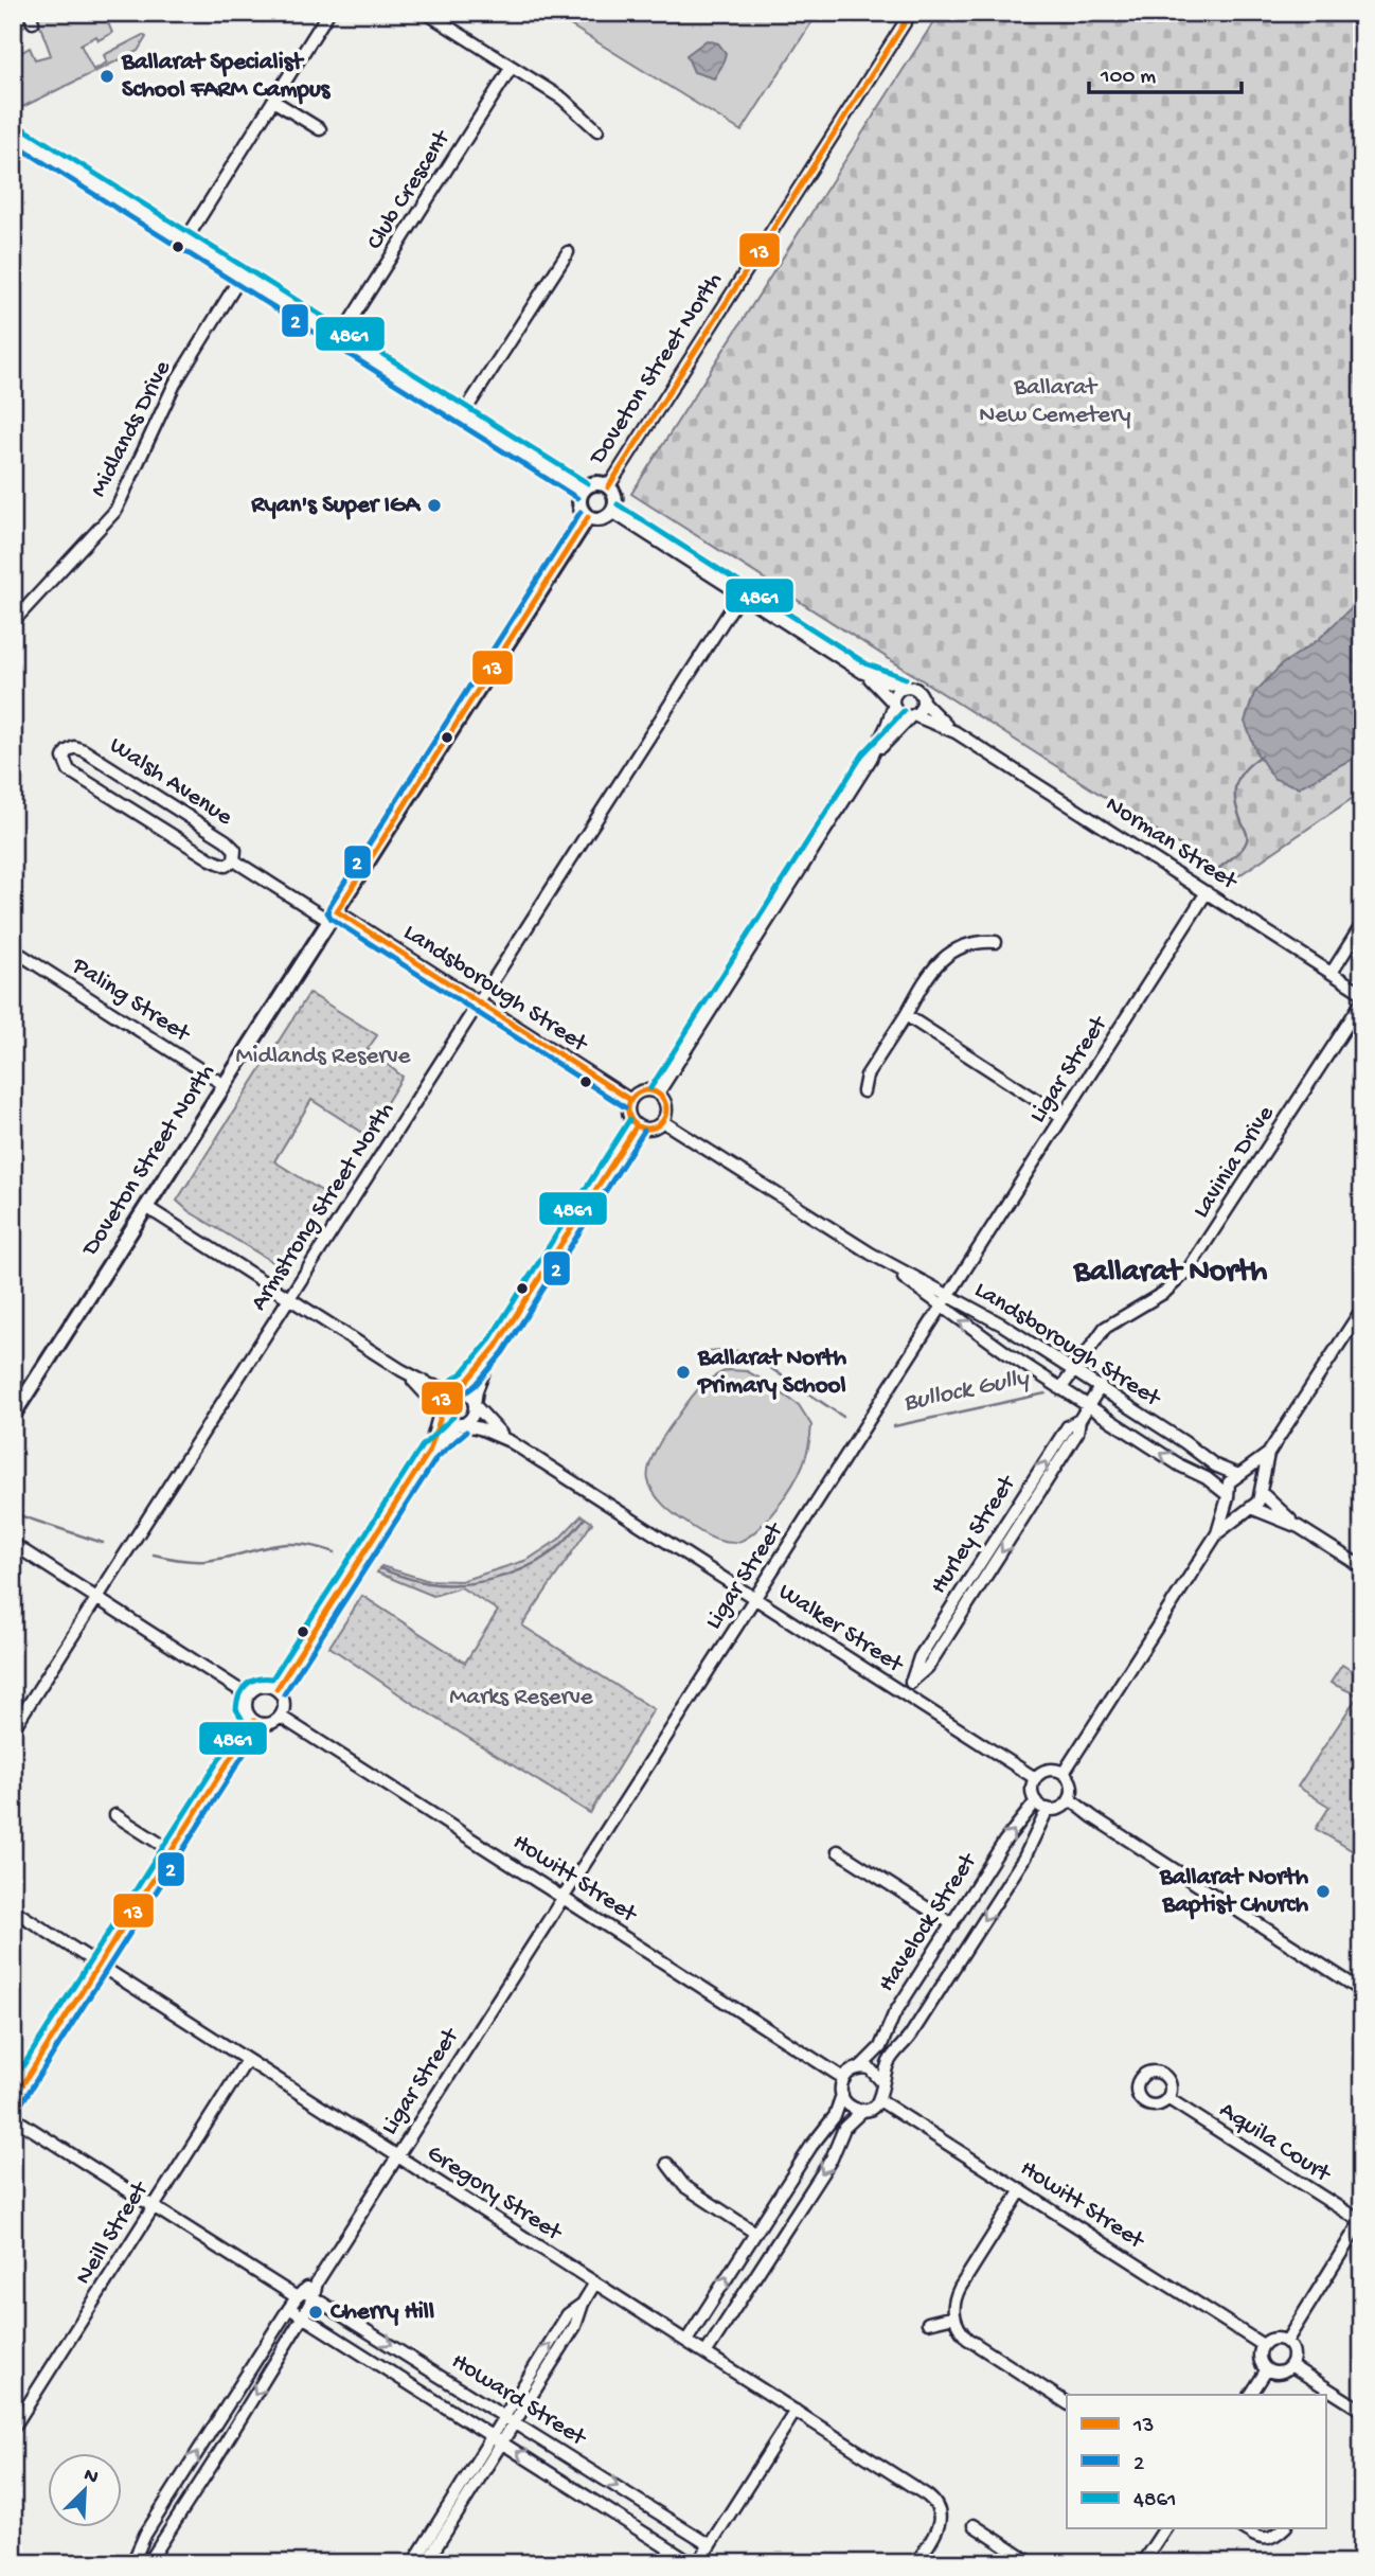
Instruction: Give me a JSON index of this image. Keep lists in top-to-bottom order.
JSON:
{
  "streets": {
    "main road": ["Doveton Street North"],
    "street": [
      "Club Crescent",
      "Midlands Drive",
      "Walsh Avenue",
      "Norman Street",
      "Landsborough Street",
      "Paling Street",
      "Ligar Street",
      "Lavinia Drive",
      "Armstrong Street North",
      "Hurley Street",
      "Walker Street",
      "Howitt Street",
      "Havelock Street",
      "Aquila Court",
      "Gregory Street",
      "Neill Street",
      "Howard Street"
    ]
  },
  "crossings": [
    ["Doveton Street North", "Walsh Avenue"],
    ["Doveton Street North", "Landsborough Street"],
    ["Doveton Street North", "Paling Street"],
    ["Walsh Avenue", "Landsborough Street"],
    ["Norman Street", "Ligar Street"],
    ["Landsborough Street", "Ligar Street"],
    ["Landsborough Street", "Lavinia Drive"],
    ["Landsborough Street", "Armstrong Street North"],
    ["Landsborough Street", "Hurley Street"],
    ["Ligar Street", "Walker Street"],
    ["Ligar Street", "Howitt Street"],
    ["Ligar Street", "Gregory Street"],
    ["Ligar Street", "Howard Street"],
    ["Hurley Street", "Walker Street"],
    ["Walker Street", "Havelock Street"],
    ["Howitt Street", "Havelock Street"],
    ["Gregory Street", "Neill Street"],
    ["Neill Street", "Howard Street"]
  ],
  "districts": ["Ballarat North"],
  "water": ["Bullock Gully"],
  "parks": ["Ballarat New Cemetery", "Midlands Reserve", "Marks Reserve"],
  "places": [
    "Ballarat Specialist School FARM Campus",
    "Ryan's Super IGA",
    "Ballarat North Primary School",
    "Ballarat North Baptist Church",
    "Cherry Hill"
  ],
  "lines": ["transit line 13", "transit line 4861", "transit line 2"],
  "legend": ["13", "2", "4861"],
  "scale_bar": "100 m",
  "north": "top right"
}
